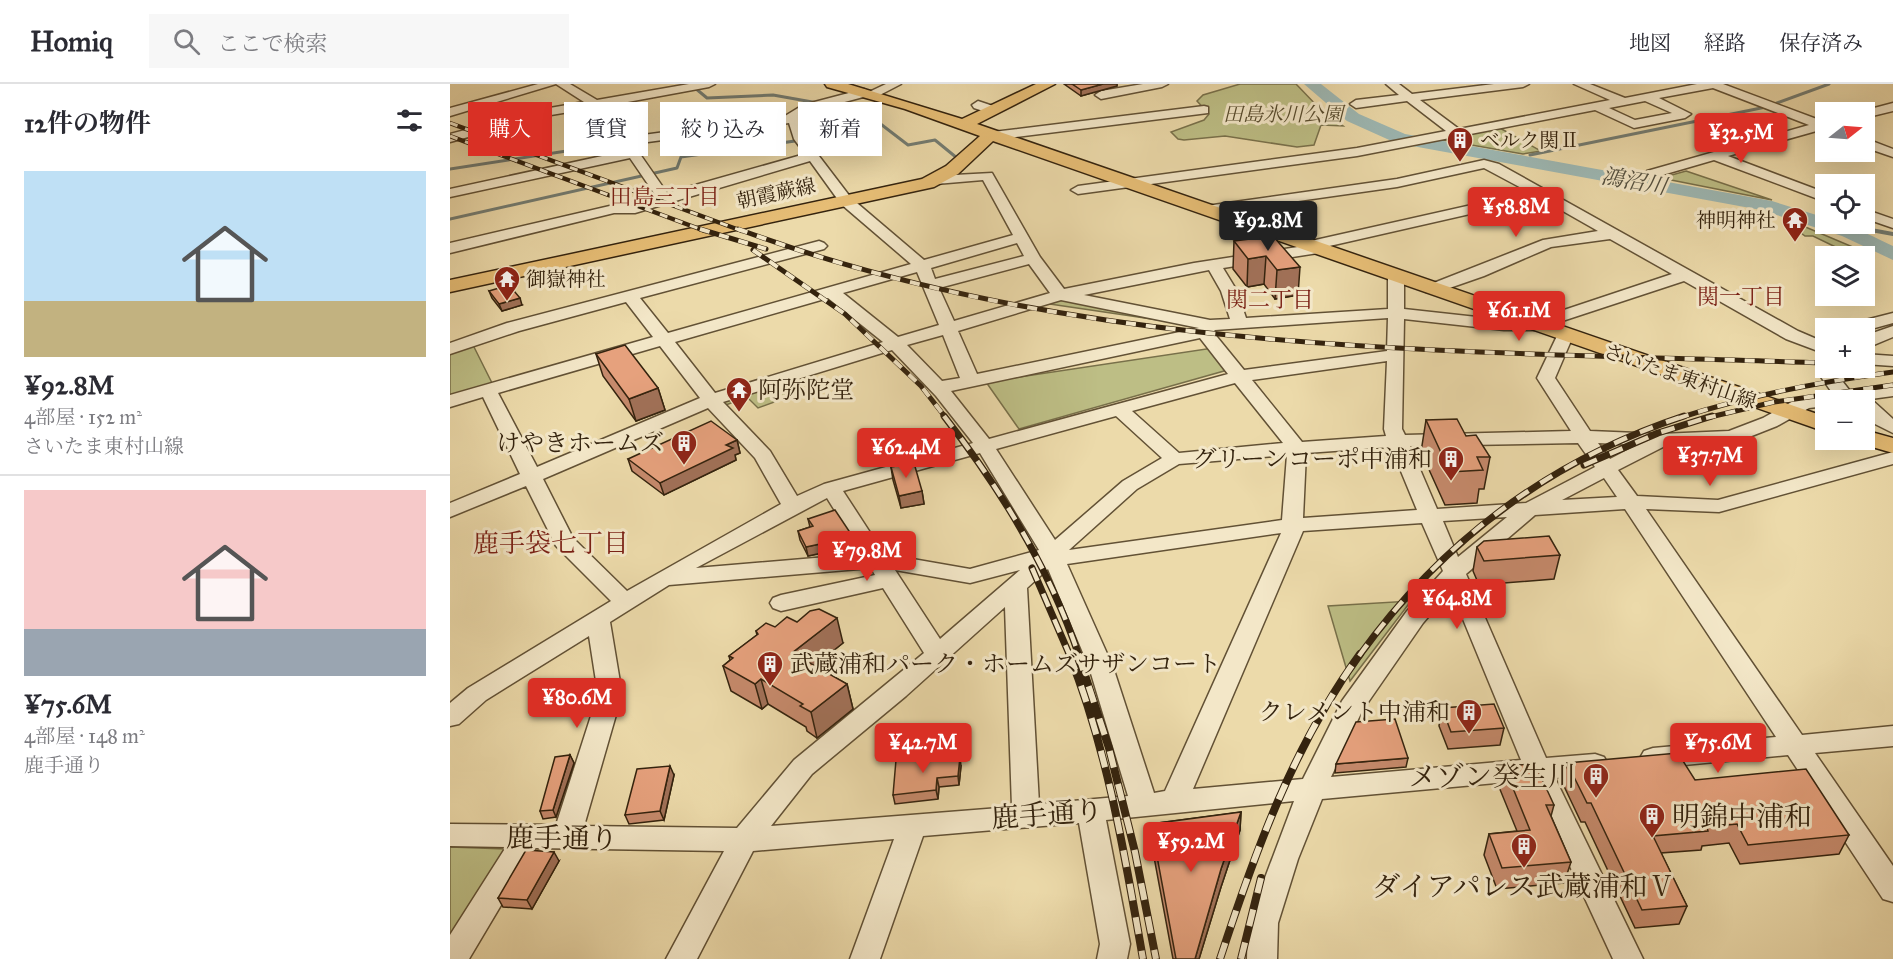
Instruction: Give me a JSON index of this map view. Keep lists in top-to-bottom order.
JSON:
{
  "streets": {
    "main road": ["朝霞蕨線", "さいたま東村山線"],
    "street": ["鹿手通り"]
  },
  "crossings": [
    ["朝霞蕨線", "さいたま東村山線"]
  ],
  "districts": [
    "田島三丁目",
    "関一丁目",
    "関二丁目",
    "鹿手袋七丁目"
  ],
  "water": ["鴻沼川"],
  "parks": ["田島氷川公園"],
  "places": {
    "building": [
      "ベルク関Ⅱ",
      "けやきホームズ",
      "グリーンコーポ中浦和",
      "武蔵浦和パーク・ホームズサザンコート",
      "クレメント中浦和",
      "メゾン癸生川",
      "明錦中浦和",
      "ダイアパレス武蔵浦和Ⅴ"
    ],
    "temple": ["神明神社", "御嶽神社", "阿弥陀堂"]
  },
  "north": "right",
  "page": {
    "header": "Homiq",
    "search": "ここで検索",
    "nav": ["地図", "経路", "保存済み"],
    "heading": "12件の物件",
    "map_buttons": ["+", "−"],
    "chip": [
      "購入",
      "賃貸",
      "絞り込み",
      "新着"
    ],
    "price": [
      "¥32.5M",
      "¥58.8M",
      "¥92.8M",
      "¥61.1M",
      "¥62.4M",
      "¥37.7M",
      "¥79.8M",
      "¥64.8M",
      "¥80.6M",
      "¥42.7M",
      "¥75.6M",
      "¥59.2M"
    ],
    "list": [
      {
        "name": "¥92.8M",
        "note": "4部屋 · 152 m² · さいたま東村山線"
      },
      {
        "name": "¥75.6M",
        "note": "4部屋 · 148 m² · 鹿手通り"
      }
    ]
  }
}
